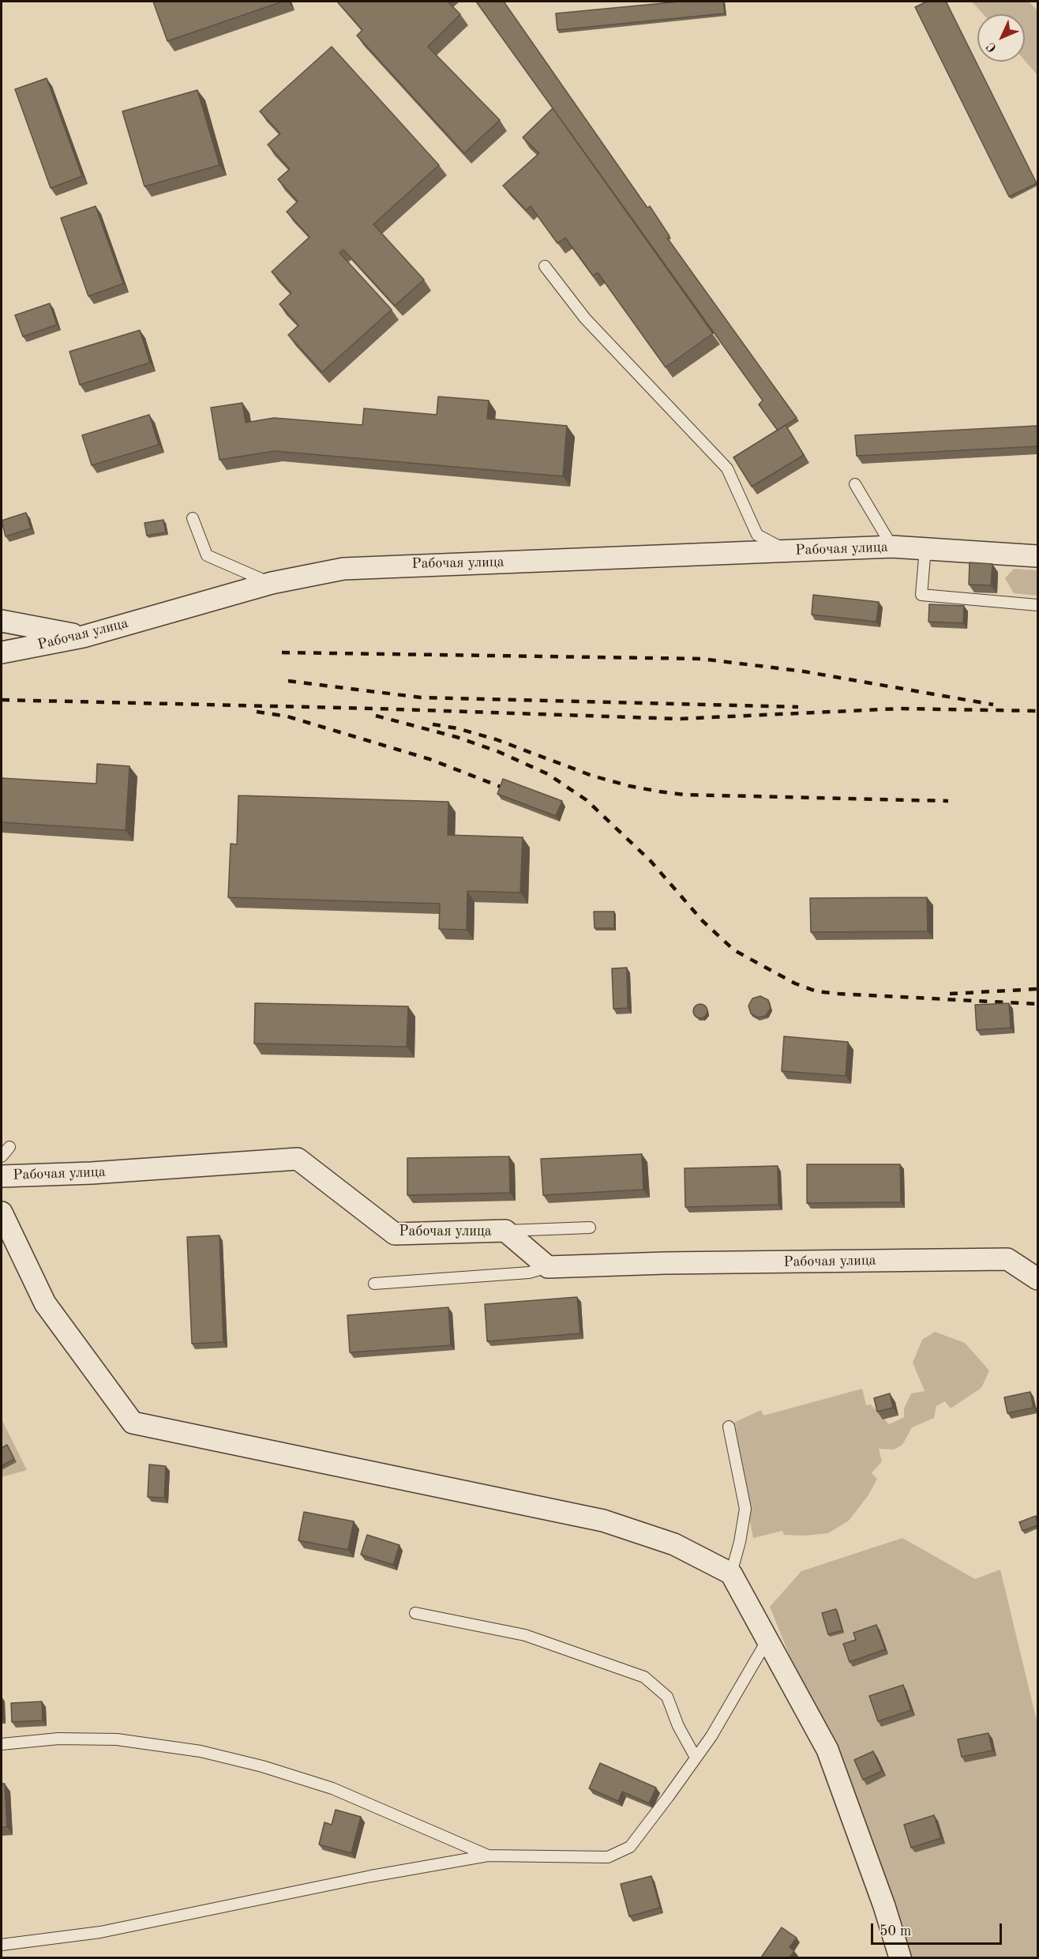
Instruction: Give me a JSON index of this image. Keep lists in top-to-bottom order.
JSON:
{
  "streets": {
    "street": ["Рабочая улица"]
  },
  "scale_bar": "50 m",
  "north": "bottom left"
}
